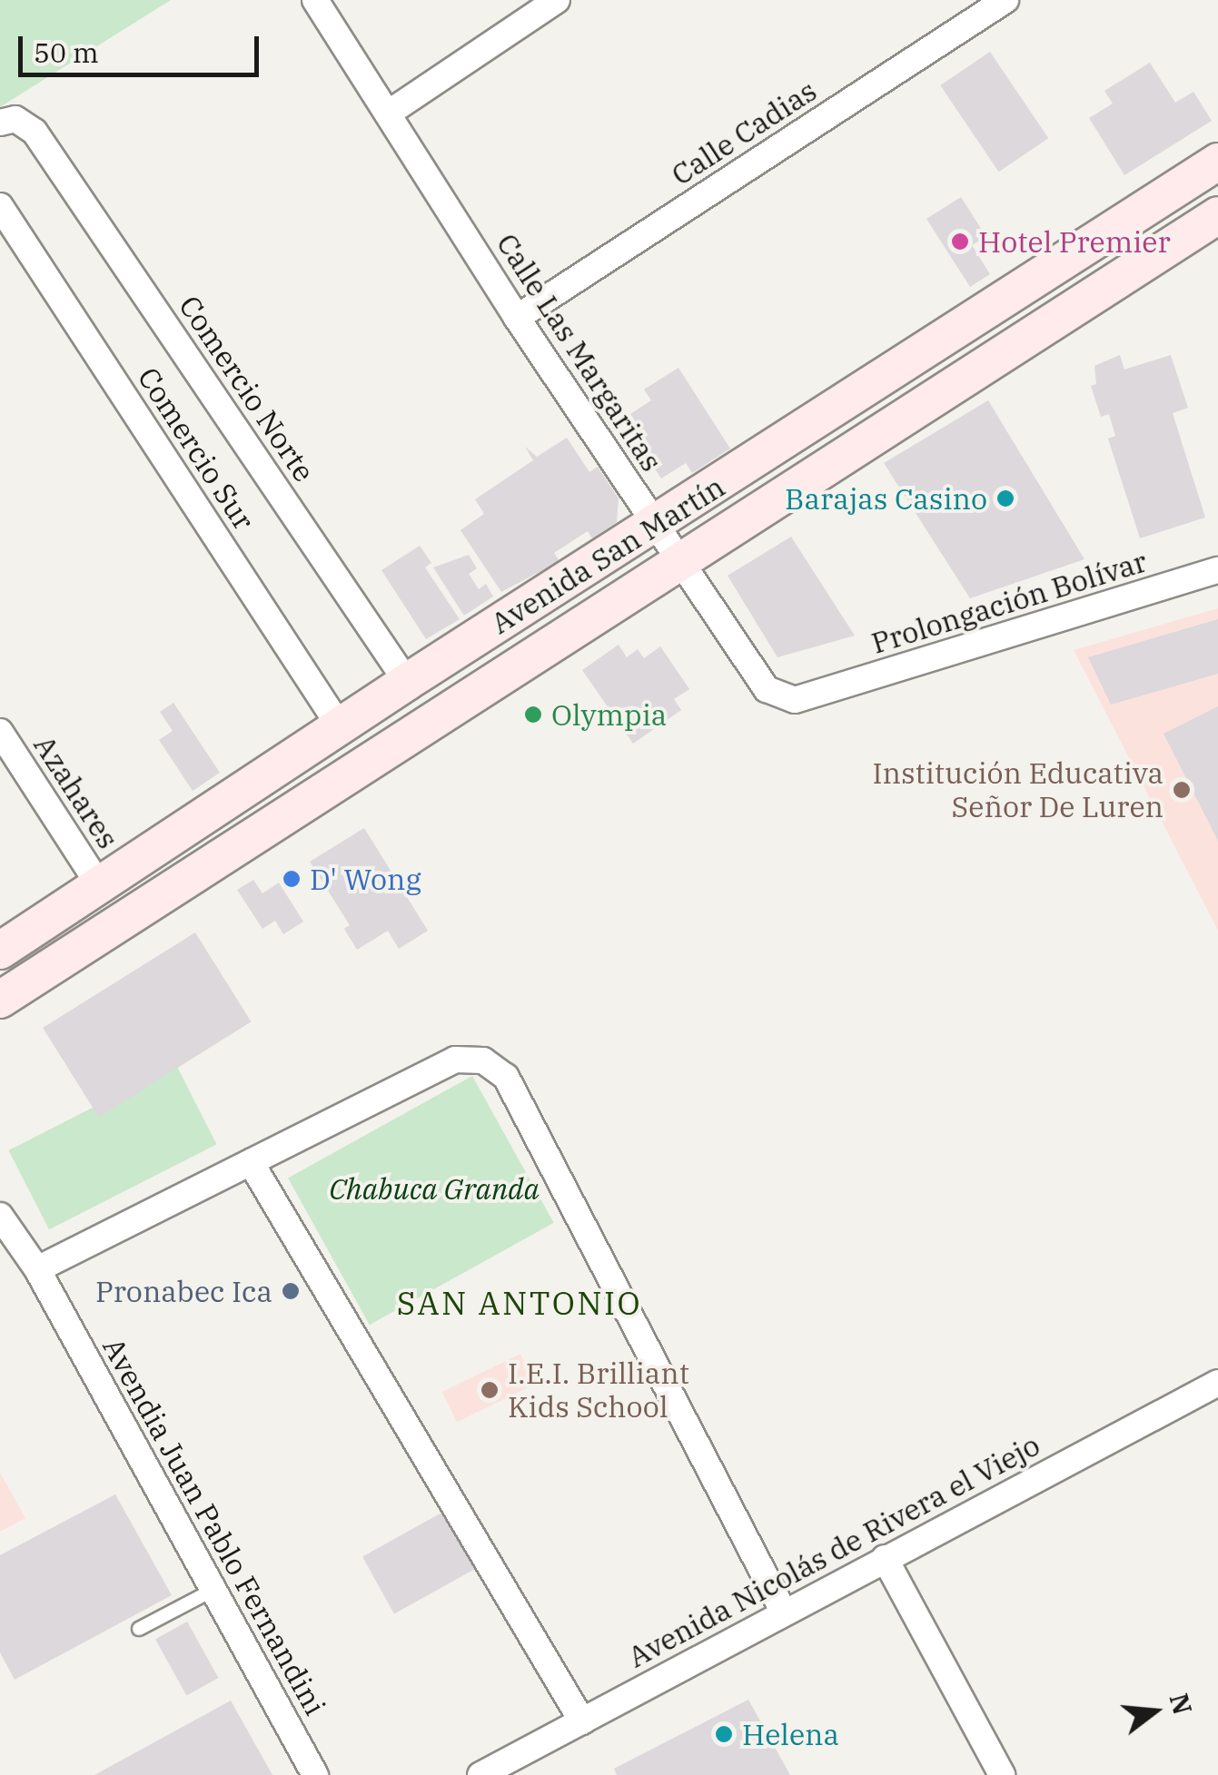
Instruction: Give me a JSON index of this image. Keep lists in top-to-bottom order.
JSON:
{
  "streets": {
    "main road": ["Avenida San Martín"],
    "street": [
      "Calle Cadias",
      "Calle Las Margaritas",
      "Comercio Norte",
      "Comercio Sur",
      "Prolongación Bolívar",
      "Azahares",
      "Avendia Juan Pablo Fernandini",
      "Avenida Nicolás de Rivera el Viejo"
    ]
  },
  "crossings": [
    ["Calle Cadias", "Calle Las Margaritas"],
    ["Calle Las Margaritas", "Avenida San Martín"],
    ["Calle Las Margaritas", "Prolongación Bolívar"],
    ["Comercio Norte", "Avenida San Martín"],
    ["Comercio Sur", "Avenida San Martín"],
    ["Avenida San Martín", "Azahares"]
  ],
  "districts": ["SAN ANTONIO"],
  "parks": ["Chabuca Granda"],
  "places": [
    "Hotel Premier",
    "Barajas Casino",
    "Olympia",
    "Institución Educativa Señor De Luren",
    "D' Wong",
    "Pronabec Ica",
    "I.E.I. Brilliant Kids School",
    "Helena"
  ],
  "scale_bar": "50 m",
  "north": "right"
}
